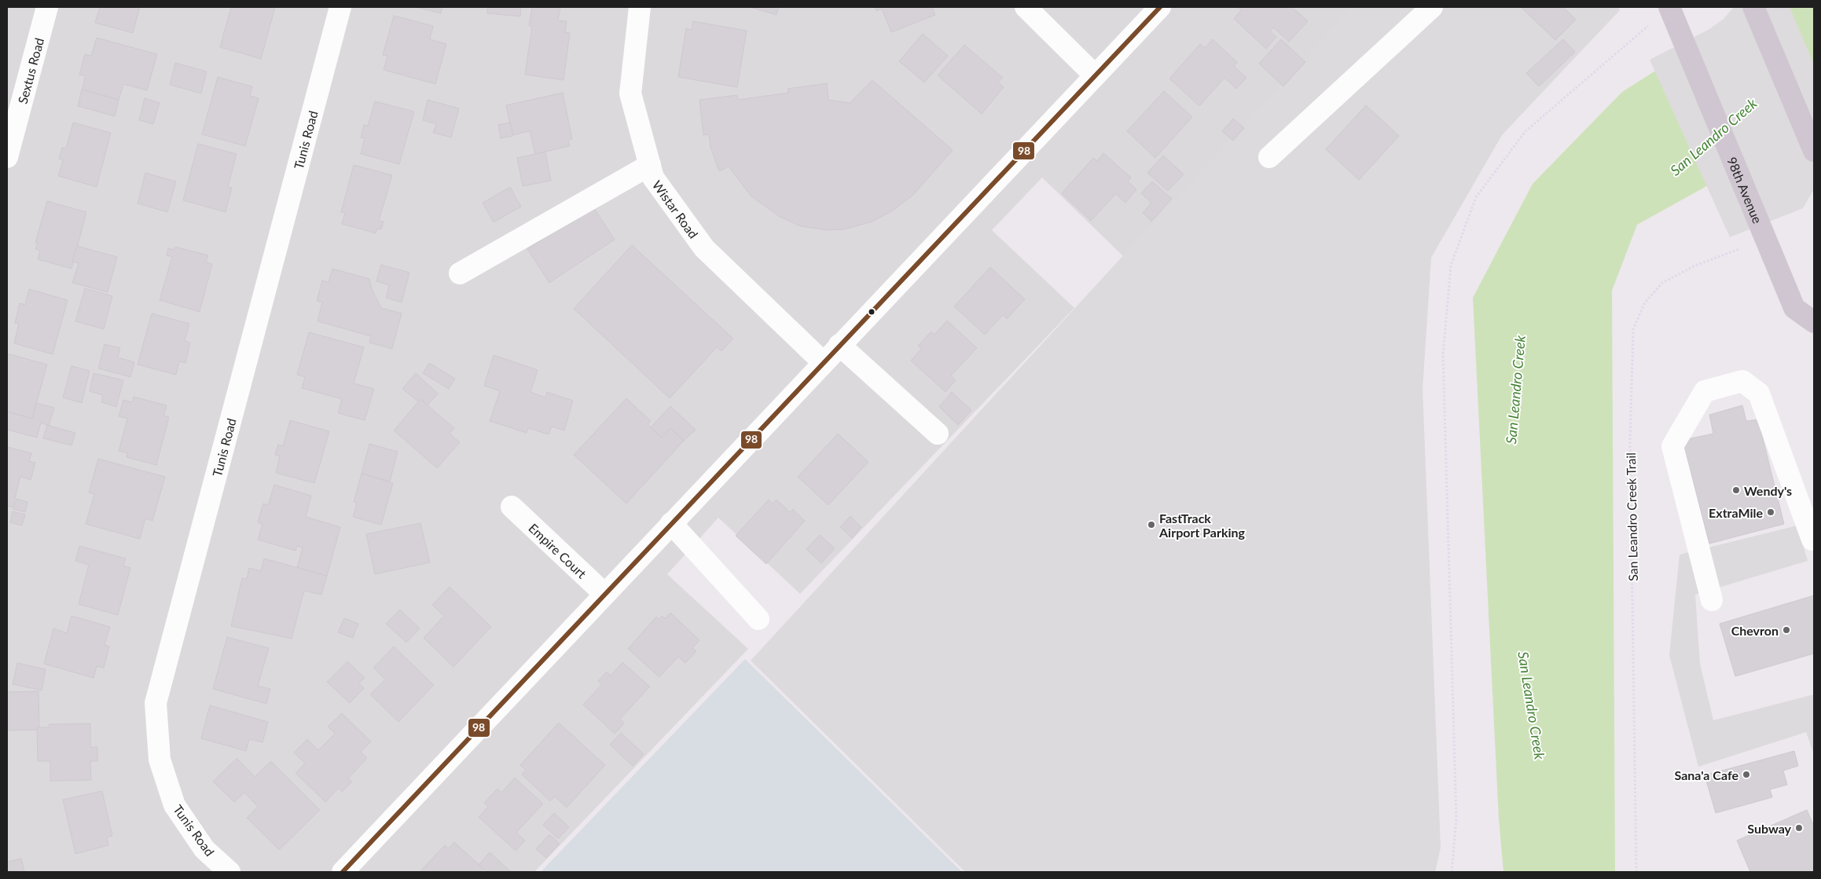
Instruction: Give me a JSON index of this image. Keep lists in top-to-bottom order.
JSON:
{
  "streets": {
    "main road": ["98th Avenue"],
    "street": [
      "Sextus Road",
      "Tunis Road",
      "Wistar Road",
      "Empire Court"
    ],
    "path": ["San Leandro Creek Trail"]
  },
  "crossings": [
    ["98th Avenue", "San Leandro Creek Trail"]
  ],
  "water": ["San Leandro Creek"],
  "places": [
    "Wendy's",
    "ExtraMile",
    "FastTrack Airport Parking",
    "Chevron",
    "Sana'a Cafe",
    "Subway"
  ],
  "lines": ["transit line 98"]
}
